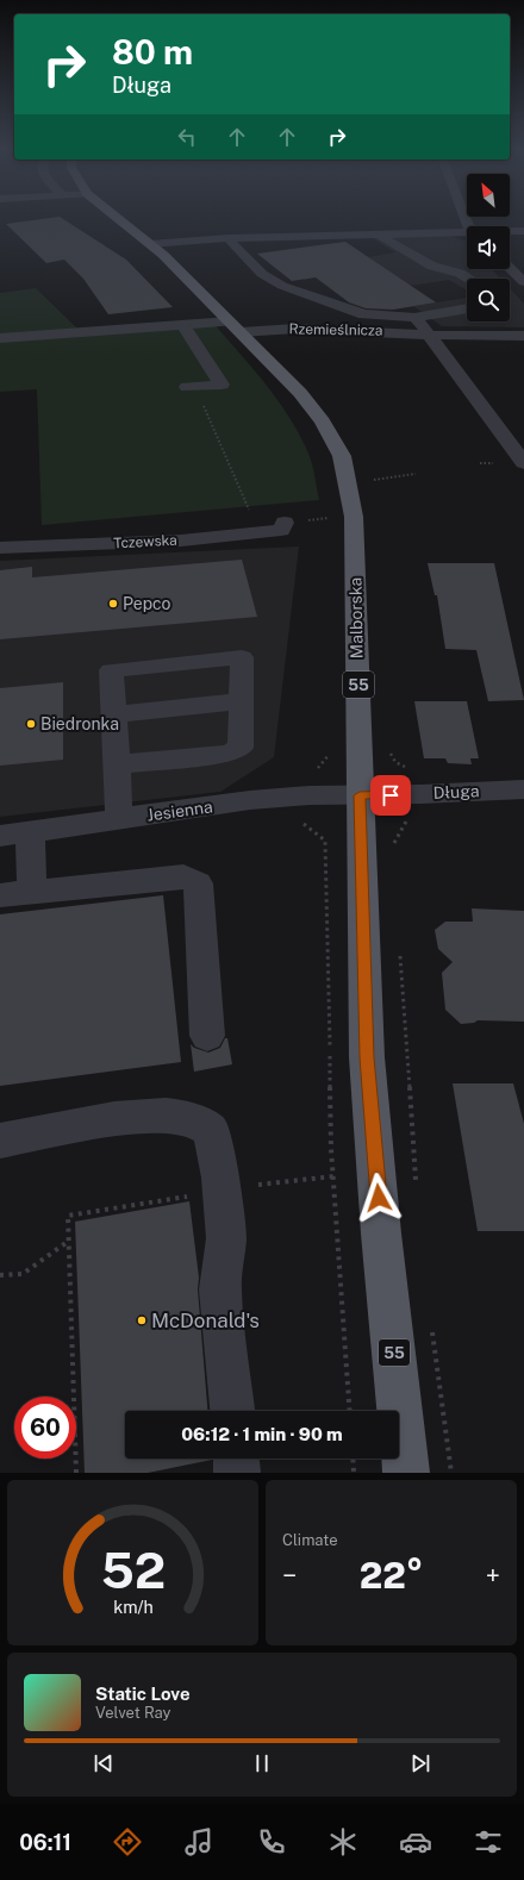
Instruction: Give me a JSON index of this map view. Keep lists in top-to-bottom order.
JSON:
{
  "streets": {
    "main road": ["Malborska", "55"],
    "street": [
      "Rzemieślnicza",
      "Tczewska",
      "Długa",
      "Jesienna"
    ]
  },
  "crossings": [
    ["Rzemieślnicza", "Malborska"],
    ["Malborska", "Długa"],
    ["Malborska", "Jesienna"],
    ["Długa", "Jesienna"]
  ],
  "places": ["Pepco", "Biedronka", "McDonald's"],
  "north": "top left",
  "page": {
    "turn": ["80 m", "Długa"],
    "limit": "60",
    "trip": "06:12 · 1 min · 90 m",
    "tile": "Climate",
    "heat": ["−", "22°", "+"],
    "song": ["Static Love", "Velvet Ray"],
    "tabs": "06:11",
    "gauge": ["52", "km/h"]
  }
}
